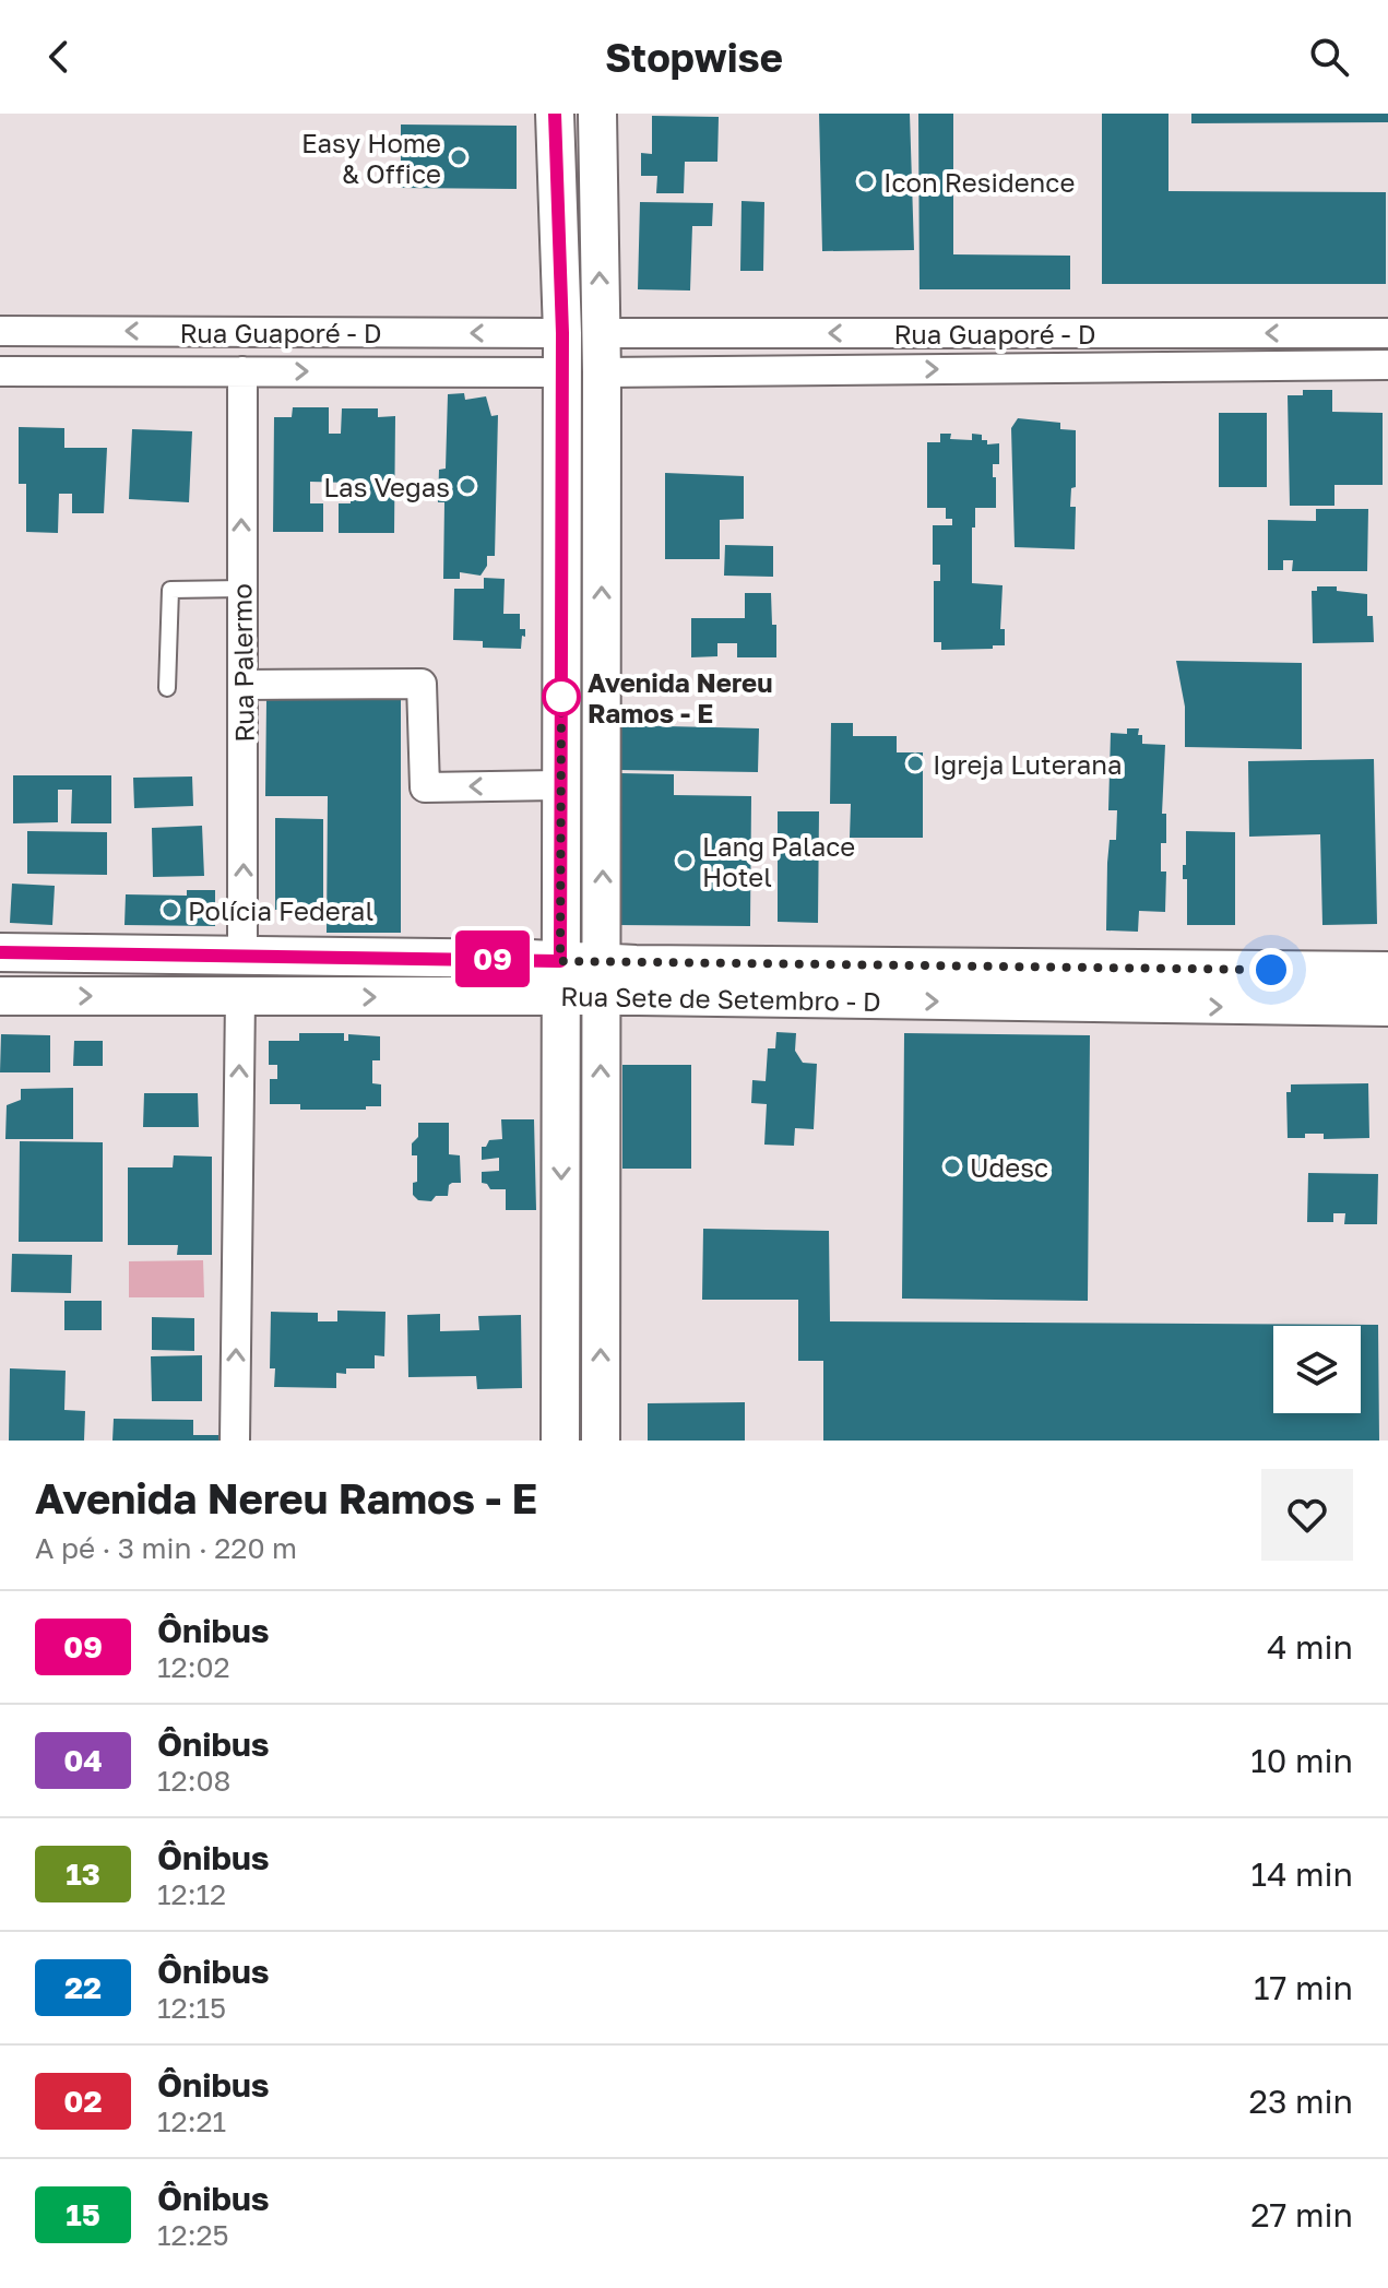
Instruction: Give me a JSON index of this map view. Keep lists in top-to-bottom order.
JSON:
{
  "streets": {
    "street": ["Rua Guaporé - D", "Rua Palermo", "Rua Sete de Setembro - D"]
  },
  "crossings": [
    ["Rua Guaporé - D", "Rua Palermo"],
    ["Rua Palermo", "Rua Sete de Setembro - D"]
  ],
  "one_way": ["Rua Palermo"],
  "places": [
    "Easy Home & Office",
    "Icon Residence",
    "Las Vegas",
    "Avenida Nereu Ramos - E",
    "Igreja Luterana",
    "Lang Palace Hotel",
    "Polícia Federal",
    "Udesc"
  ],
  "lines": ["bus line 09"],
  "page": {
    "header": "Stopwise",
    "on_map": "09",
    "heading": ["Avenida Nereu Ramos - E", "A pé · 3 min · 220 m"],
    "list": [
      {
        "mark": "09",
        "name": "Ônibus",
        "note": "12:02",
        "value": "4 min"
      },
      {
        "mark": "04",
        "name": "Ônibus",
        "note": "12:08",
        "value": "10 min"
      },
      {
        "mark": "13",
        "name": "Ônibus",
        "note": "12:12",
        "value": "14 min"
      },
      {
        "mark": "22",
        "name": "Ônibus",
        "note": "12:15",
        "value": "17 min"
      },
      {
        "mark": "02",
        "name": "Ônibus",
        "note": "12:21",
        "value": "23 min"
      },
      {
        "mark": "15",
        "name": "Ônibus",
        "note": "12:25",
        "value": "27 min"
      }
    ]
  }
}
